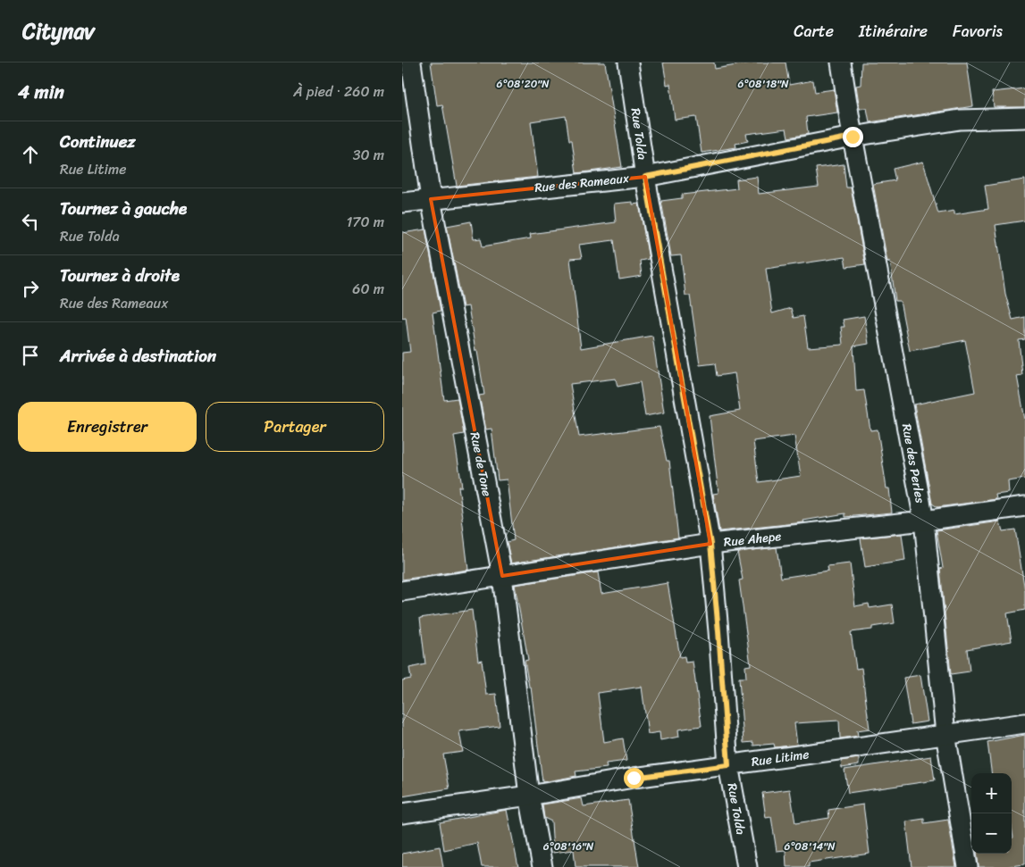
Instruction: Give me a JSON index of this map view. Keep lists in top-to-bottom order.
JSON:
{
  "streets": {
    "street": [
      "Rue Tolda",
      "Rue des Rameaux",
      "Rue des Perles",
      "Rue de Tone",
      "Rue Ahepe",
      "Rue Litime"
    ]
  },
  "crossings": [
    ["Rue Tolda", "Rue des Rameaux"],
    ["Rue Tolda", "Rue Ahepe"],
    ["Rue Tolda", "Rue Litime"],
    ["Rue des Rameaux", "Rue des Perles"],
    ["Rue des Rameaux", "Rue de Tone"],
    ["Rue des Perles", "Rue Ahepe"],
    ["Rue des Perles", "Rue Litime"],
    ["Rue de Tone", "Rue Ahepe"],
    ["Rue de Tone", "Rue Litime"]
  ],
  "page": {
    "header": "Citynav",
    "nav": ["Carte", "Itinéraire", "Favoris"],
    "heading": ["4 min", "À pied · 260 m"],
    "list": [
      ["Continuez", "Rue Litime", "30 m"],
      ["Tournez à gauche", "Rue Tolda", "170 m"],
      ["Tournez à droite", "Rue des Rameaux", "60 m"],
      "Arrivée à destination"
    ],
    "buttons": ["Enregistrer", "Partager"],
    "map_buttons": ["+", "−"]
  },
  "coordinates": [
    "6°08'20\"N",
    "6°08'18\"N",
    "6°08'16\"N",
    "6°08'14\"N"
  ]
}
